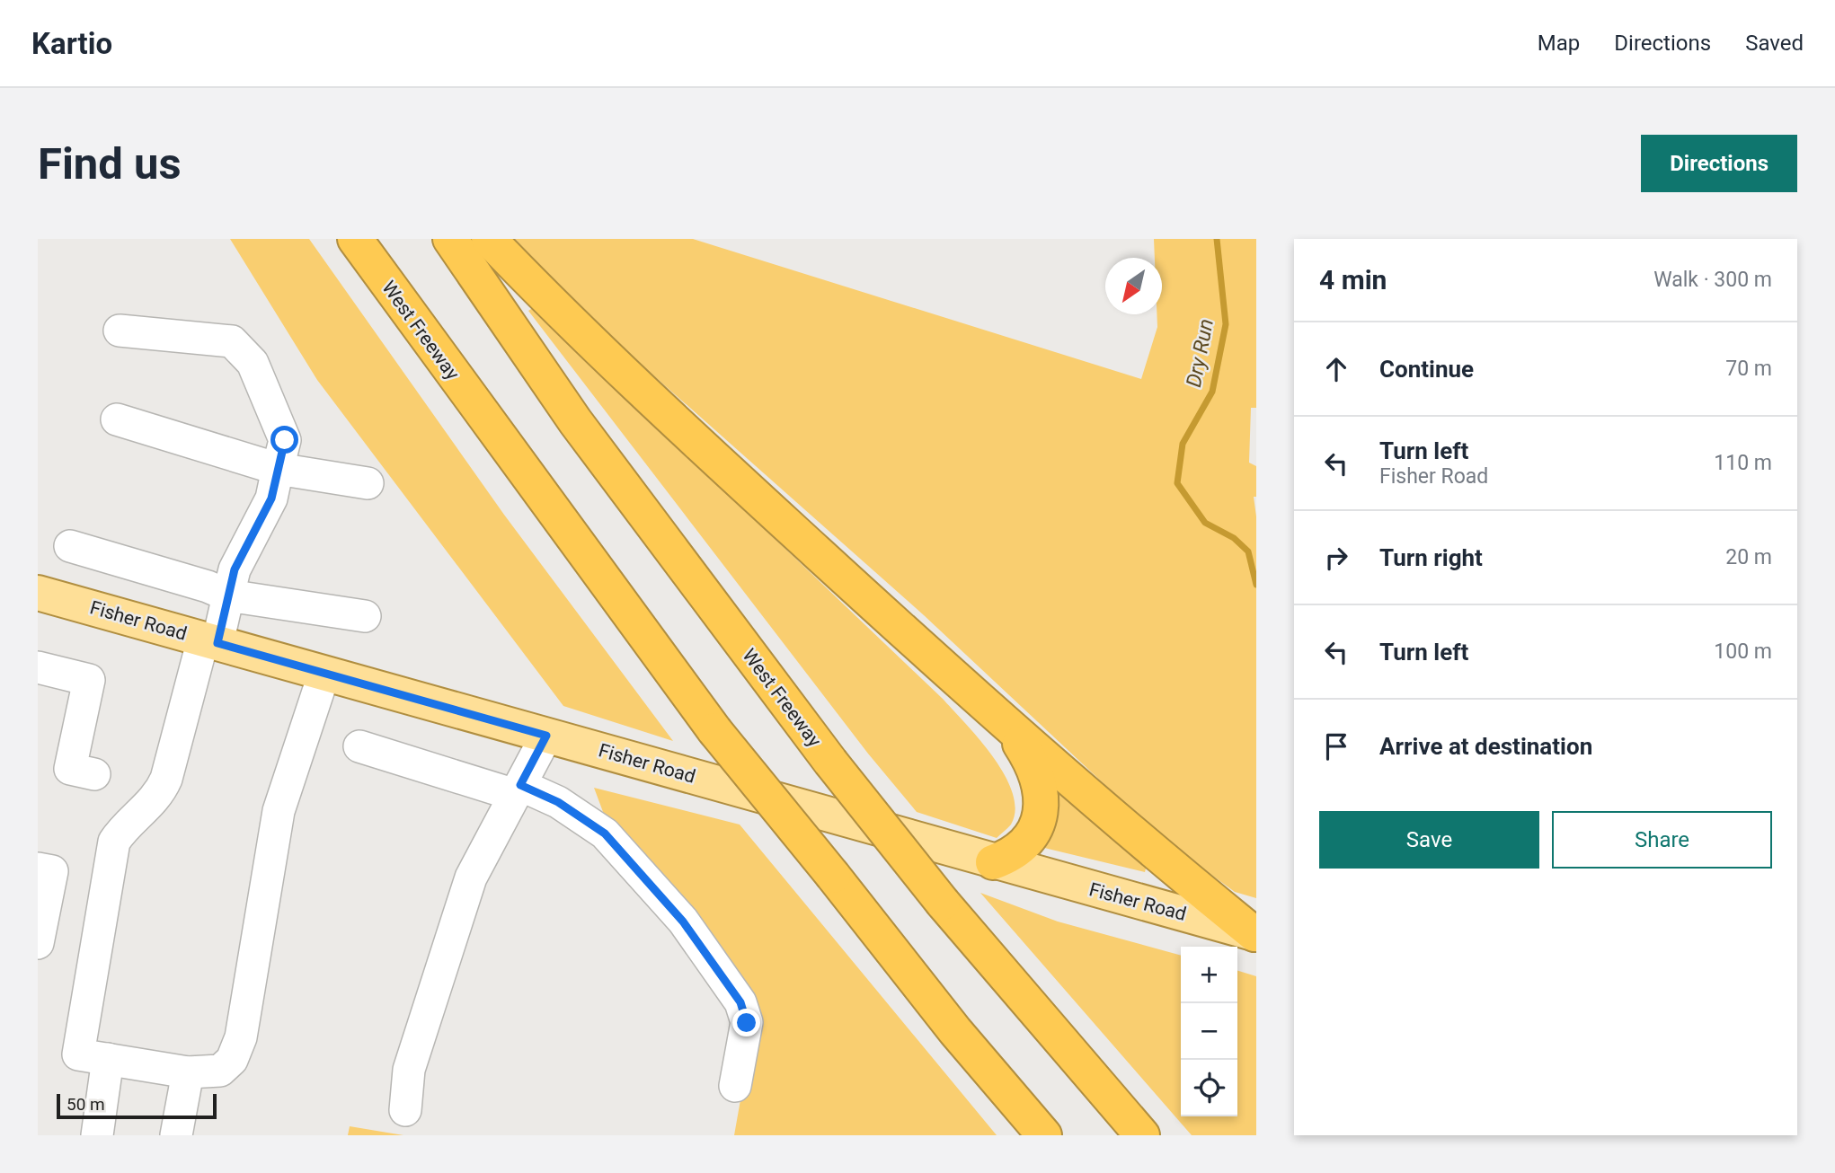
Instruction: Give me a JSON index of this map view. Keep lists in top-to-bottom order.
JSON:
{
  "streets": {
    "highway": ["West Freeway"],
    "main road": ["Fisher Road"]
  },
  "water": ["Dry Run"],
  "scale_bar": "50 m",
  "north": "bottom left",
  "page": {
    "header": "Kartio",
    "nav": ["Map", "Directions", "Saved"],
    "buttons": [
      "Directions",
      ["Save", "Share"]
    ],
    "title": "Find us",
    "heading": ["4 min", "Walk · 300 m"],
    "list": [
      ["Continue", "70 m"],
      ["Turn left", "Fisher Road", "110 m"],
      ["Turn right", "20 m"],
      ["Turn left", "100 m"],
      "Arrive at destination"
    ],
    "map_buttons": ["+", "−"],
    "scale": "50 m"
  }
}
